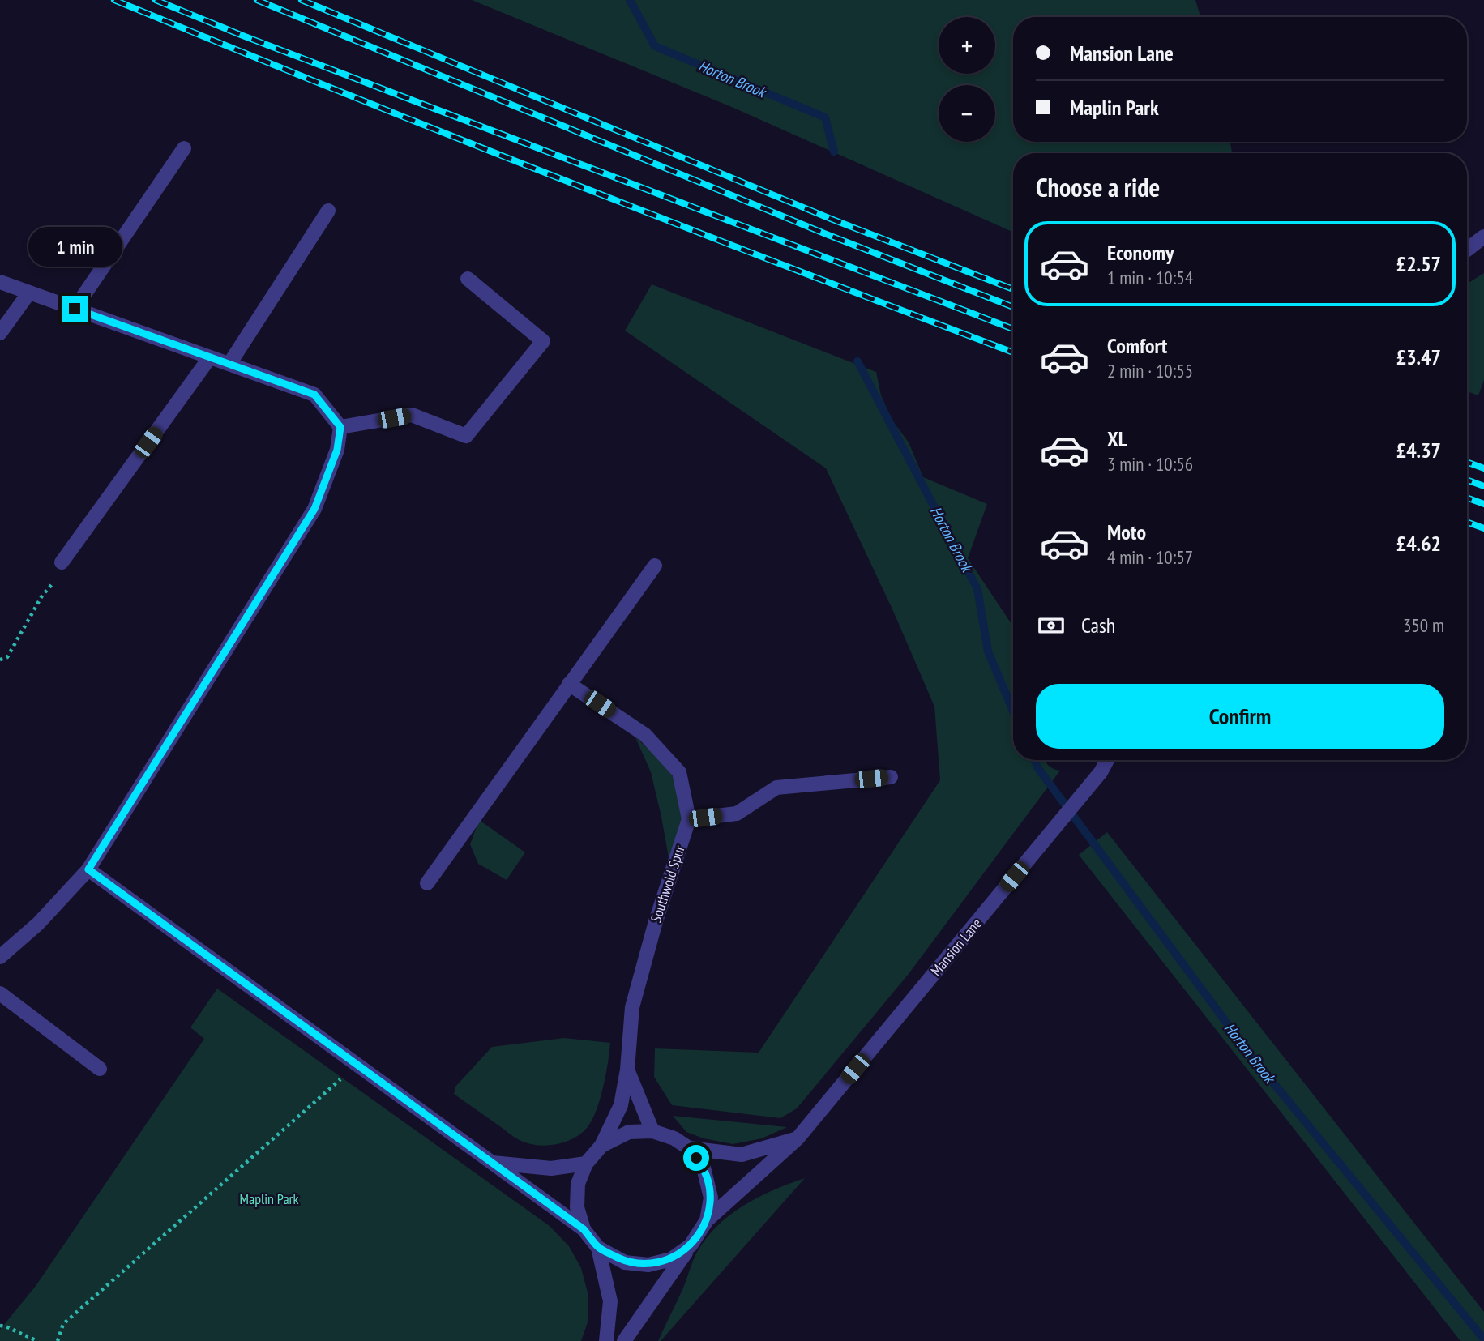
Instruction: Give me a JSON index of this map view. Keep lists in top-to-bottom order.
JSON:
{
  "streets": {
    "street": ["Southwold Spur", "Mansion Lane"]
  },
  "crossings": [
    ["Southwold Spur", "Mansion Lane"]
  ],
  "water": ["Horton Brook"],
  "parks": ["Maplin Park"],
  "page": {
    "map_buttons": ["+", "−"],
    "banner": ["Mansion Lane", "Maplin Park"],
    "heading": "Choose a ride",
    "list": [
      {
        "name": "Economy",
        "note": "1 min · 10:54",
        "value": "£2.57"
      },
      {
        "name": "Comfort",
        "note": "2 min · 10:55",
        "value": "£3.47"
      },
      {
        "name": "XL",
        "note": "3 min · 10:56",
        "value": "£4.37"
      },
      {
        "name": "Moto",
        "note": "4 min · 10:57",
        "value": "£4.62"
      }
    ],
    "bubble": "1 min",
    "pay": ["Cash", "350 m"],
    "buttons": "Confirm"
  }
}
